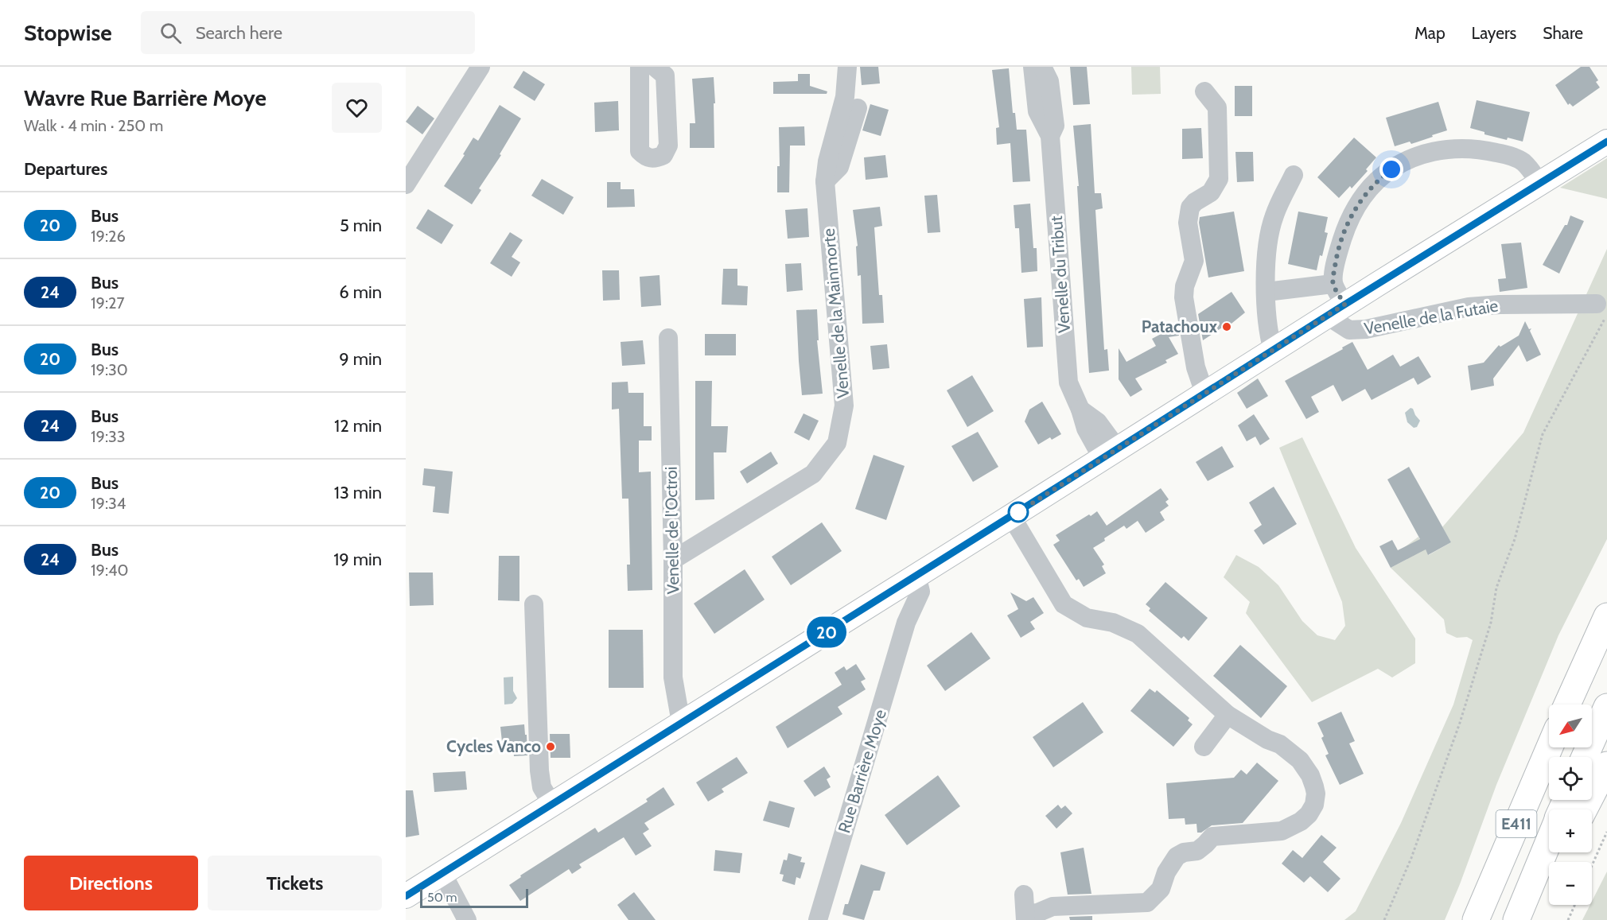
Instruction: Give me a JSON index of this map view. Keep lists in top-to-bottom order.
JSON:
{
  "streets": {
    "highway": ["E411"],
    "street": [
      "Venelle du Tribut",
      "Venelle de la Mainmorte",
      "Venelle de la Futaie",
      "Venelle de l'Octroi",
      "Rue Barrière Moye"
    ]
  },
  "crossings": [
    ["Venelle de la Mainmorte", "Venelle de l'Octroi"]
  ],
  "places": ["Patachoux", "Cycles Vanco"],
  "lines": ["bus line 20"],
  "scale_bar": "50 m",
  "north": "bottom left",
  "page": {
    "header": "Stopwise",
    "search": "Search here",
    "nav": ["Map", "Layers", "Share"],
    "heading": [
      ["Wavre Rue Barrière Moye", "Walk · 4 min · 250 m"],
      "Departures"
    ],
    "on_map": "20",
    "list": [
      {
        "mark": "20",
        "name": "Bus",
        "note": "19:26",
        "value": "5 min"
      },
      {
        "mark": "24",
        "name": "Bus",
        "note": "19:27",
        "value": "6 min"
      },
      {
        "mark": "20",
        "name": "Bus",
        "note": "19:30",
        "value": "9 min"
      },
      {
        "mark": "24",
        "name": "Bus",
        "note": "19:33",
        "value": "12 min"
      },
      {
        "mark": "20",
        "name": "Bus",
        "note": "19:34",
        "value": "13 min"
      },
      {
        "mark": "24",
        "name": "Bus",
        "note": "19:40",
        "value": "19 min"
      }
    ],
    "map_buttons": ["+", "−"],
    "buttons": ["Directions", "Tickets"],
    "scale": "50 m"
  }
}
